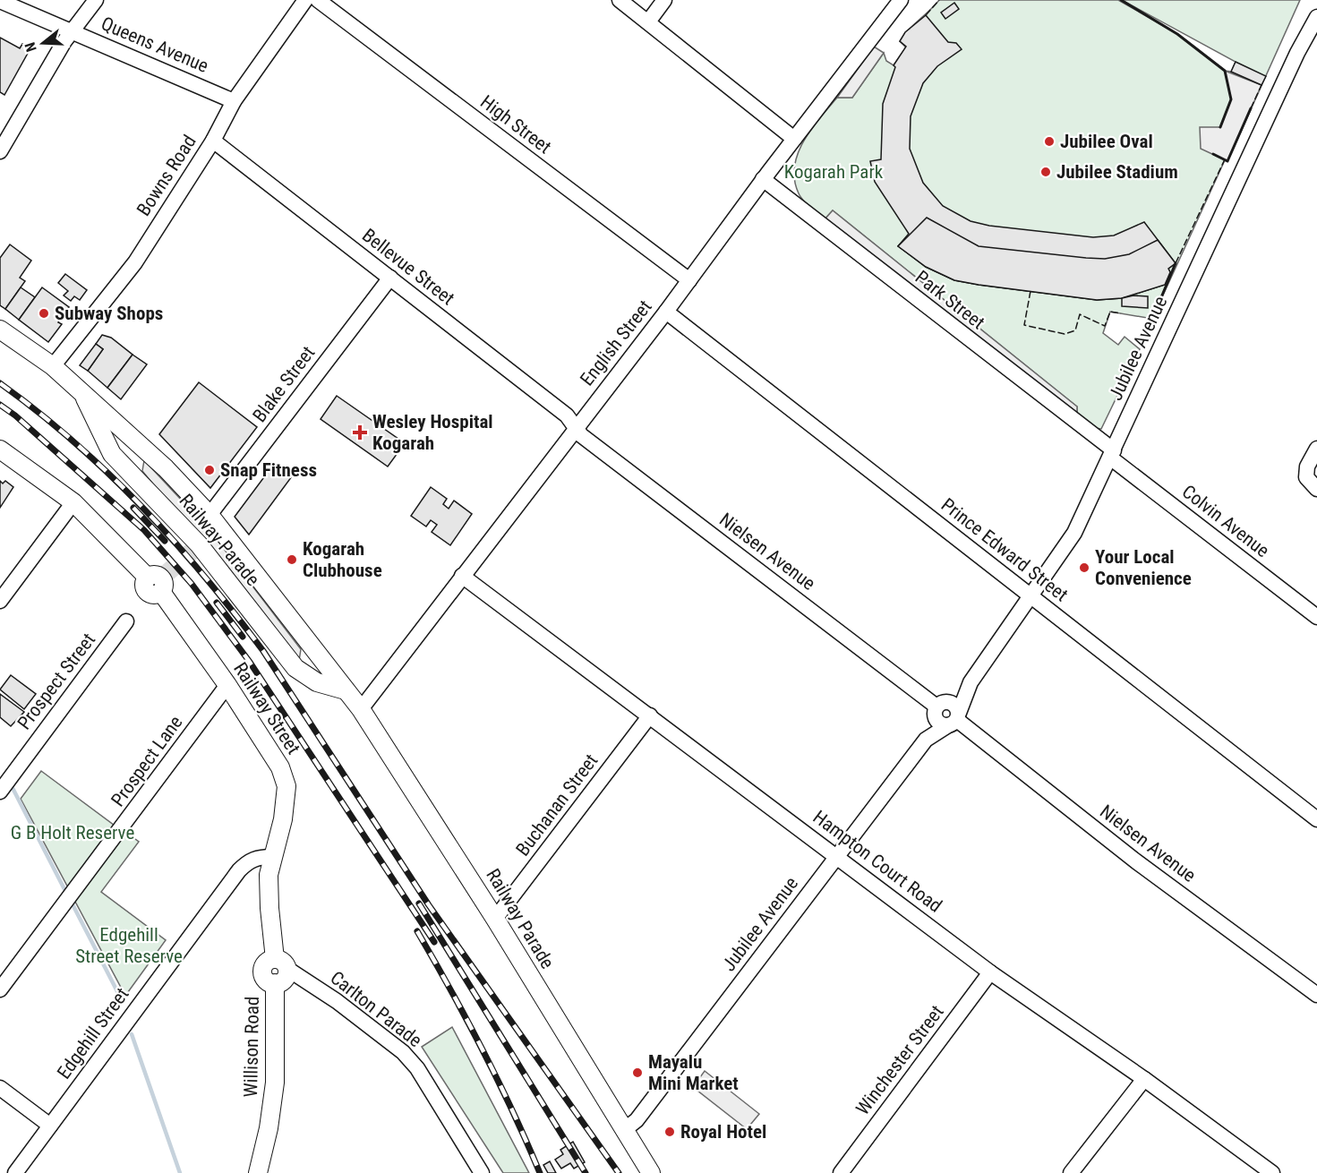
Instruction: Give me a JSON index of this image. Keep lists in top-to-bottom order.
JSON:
{
  "streets": {
    "main road": ["Railway Parade", "Railway Street", "Willison Road"],
    "street": [
      "Queens Avenue",
      "High Street",
      "Bowns Road",
      "Bellevue Street",
      "Park Street",
      "English Street",
      "Jubilee Avenue",
      "Blake Street",
      "Colvin Avenue",
      "Prince Edward Street",
      "Nielsen Avenue",
      "Prospect Street",
      "Prospect Lane",
      "Buchanan Street",
      "Hampton Court Road",
      "Carlton Parade",
      "Edgehill Street",
      "Winchester Street"
    ]
  },
  "crossings": [
    ["Queens Avenue", "Bowns Road"],
    ["High Street", "English Street"],
    ["Bowns Road", "Bellevue Street"],
    ["Bowns Road", "Railway Parade"],
    ["Bellevue Street", "English Street"],
    ["Bellevue Street", "Blake Street"],
    ["Bellevue Street", "Nielsen Avenue"],
    ["Park Street", "English Street"],
    ["Park Street", "Jubilee Avenue"],
    ["Park Street", "Colvin Avenue"],
    ["English Street", "Railway Parade"],
    ["English Street", "Prince Edward Street"],
    ["English Street", "Nielsen Avenue"],
    ["English Street", "Hampton Court Road"],
    ["Jubilee Avenue", "Colvin Avenue"],
    ["Jubilee Avenue", "Railway Parade"],
    ["Jubilee Avenue", "Prince Edward Street"],
    ["Jubilee Avenue", "Nielsen Avenue"],
    ["Jubilee Avenue", "Hampton Court Road"],
    ["Blake Street", "Railway Parade"],
    ["Railway Parade", "Buchanan Street"],
    ["Railway Street", "Prospect Lane"],
    ["Railway Street", "Carlton Parade"],
    ["Railway Street", "Edgehill Street"],
    ["Railway Street", "Willison Road"],
    ["Buchanan Street", "Hampton Court Road"],
    ["Hampton Court Road", "Winchester Street"],
    ["Carlton Parade", "Willison Road"]
  ],
  "parks": ["Kogarah Park", "G B Holt Reserve", "Edgehill Street Reserve"],
  "places": {
    "other": [
      "Jubilee Oval",
      "Jubilee Stadium",
      "Subway Shops",
      "Snap Fitness",
      "Kogarah Clubhouse",
      "Your Local Convenience",
      "Mayalu Mini Market",
      "Royal Hotel"
    ],
    "health": ["Wesley Hospital Kogarah"]
  },
  "north": "left"
}
